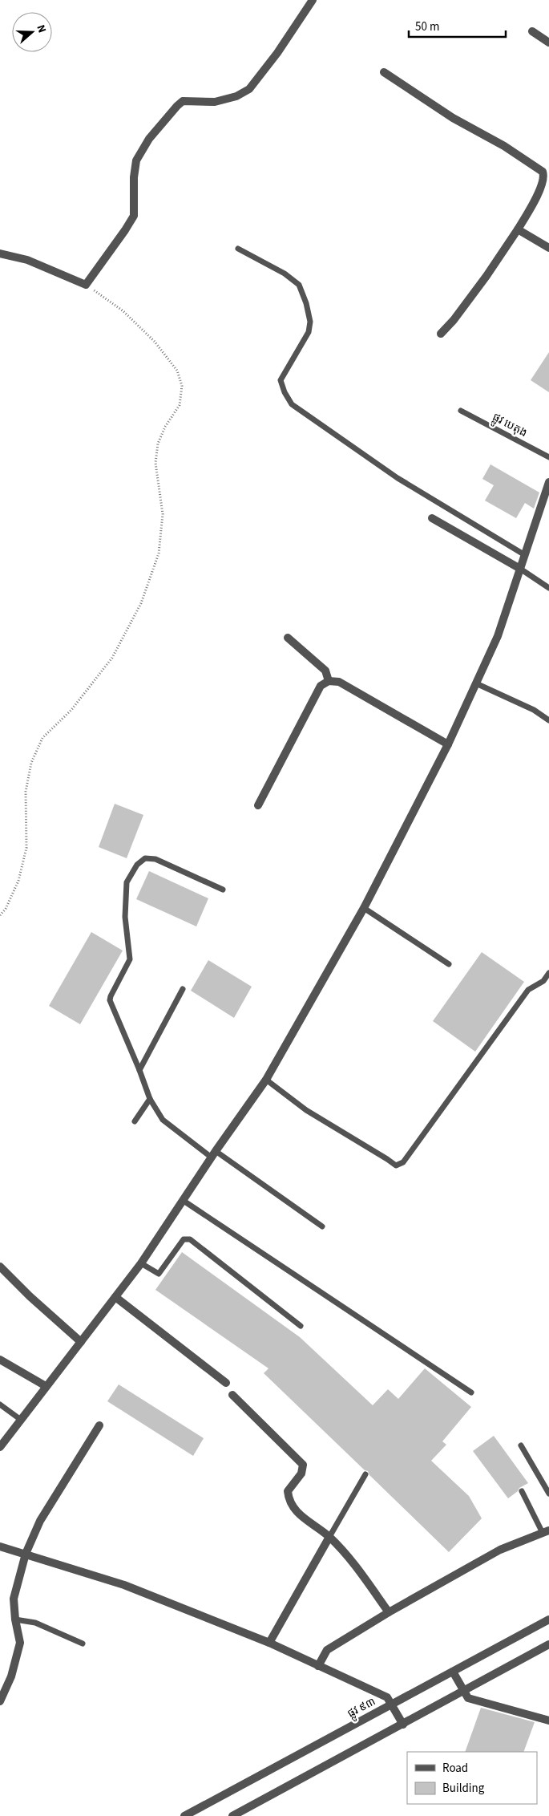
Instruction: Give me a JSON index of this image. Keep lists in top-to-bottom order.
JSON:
{
  "streets": {
    "street": ["ផ្លូវ ៩៣"],
    "lane": ["ផ្លូវ បេតុង"]
  },
  "legend": ["Road", "Building"],
  "scale_bar": "50 m",
  "north": "right"
}
